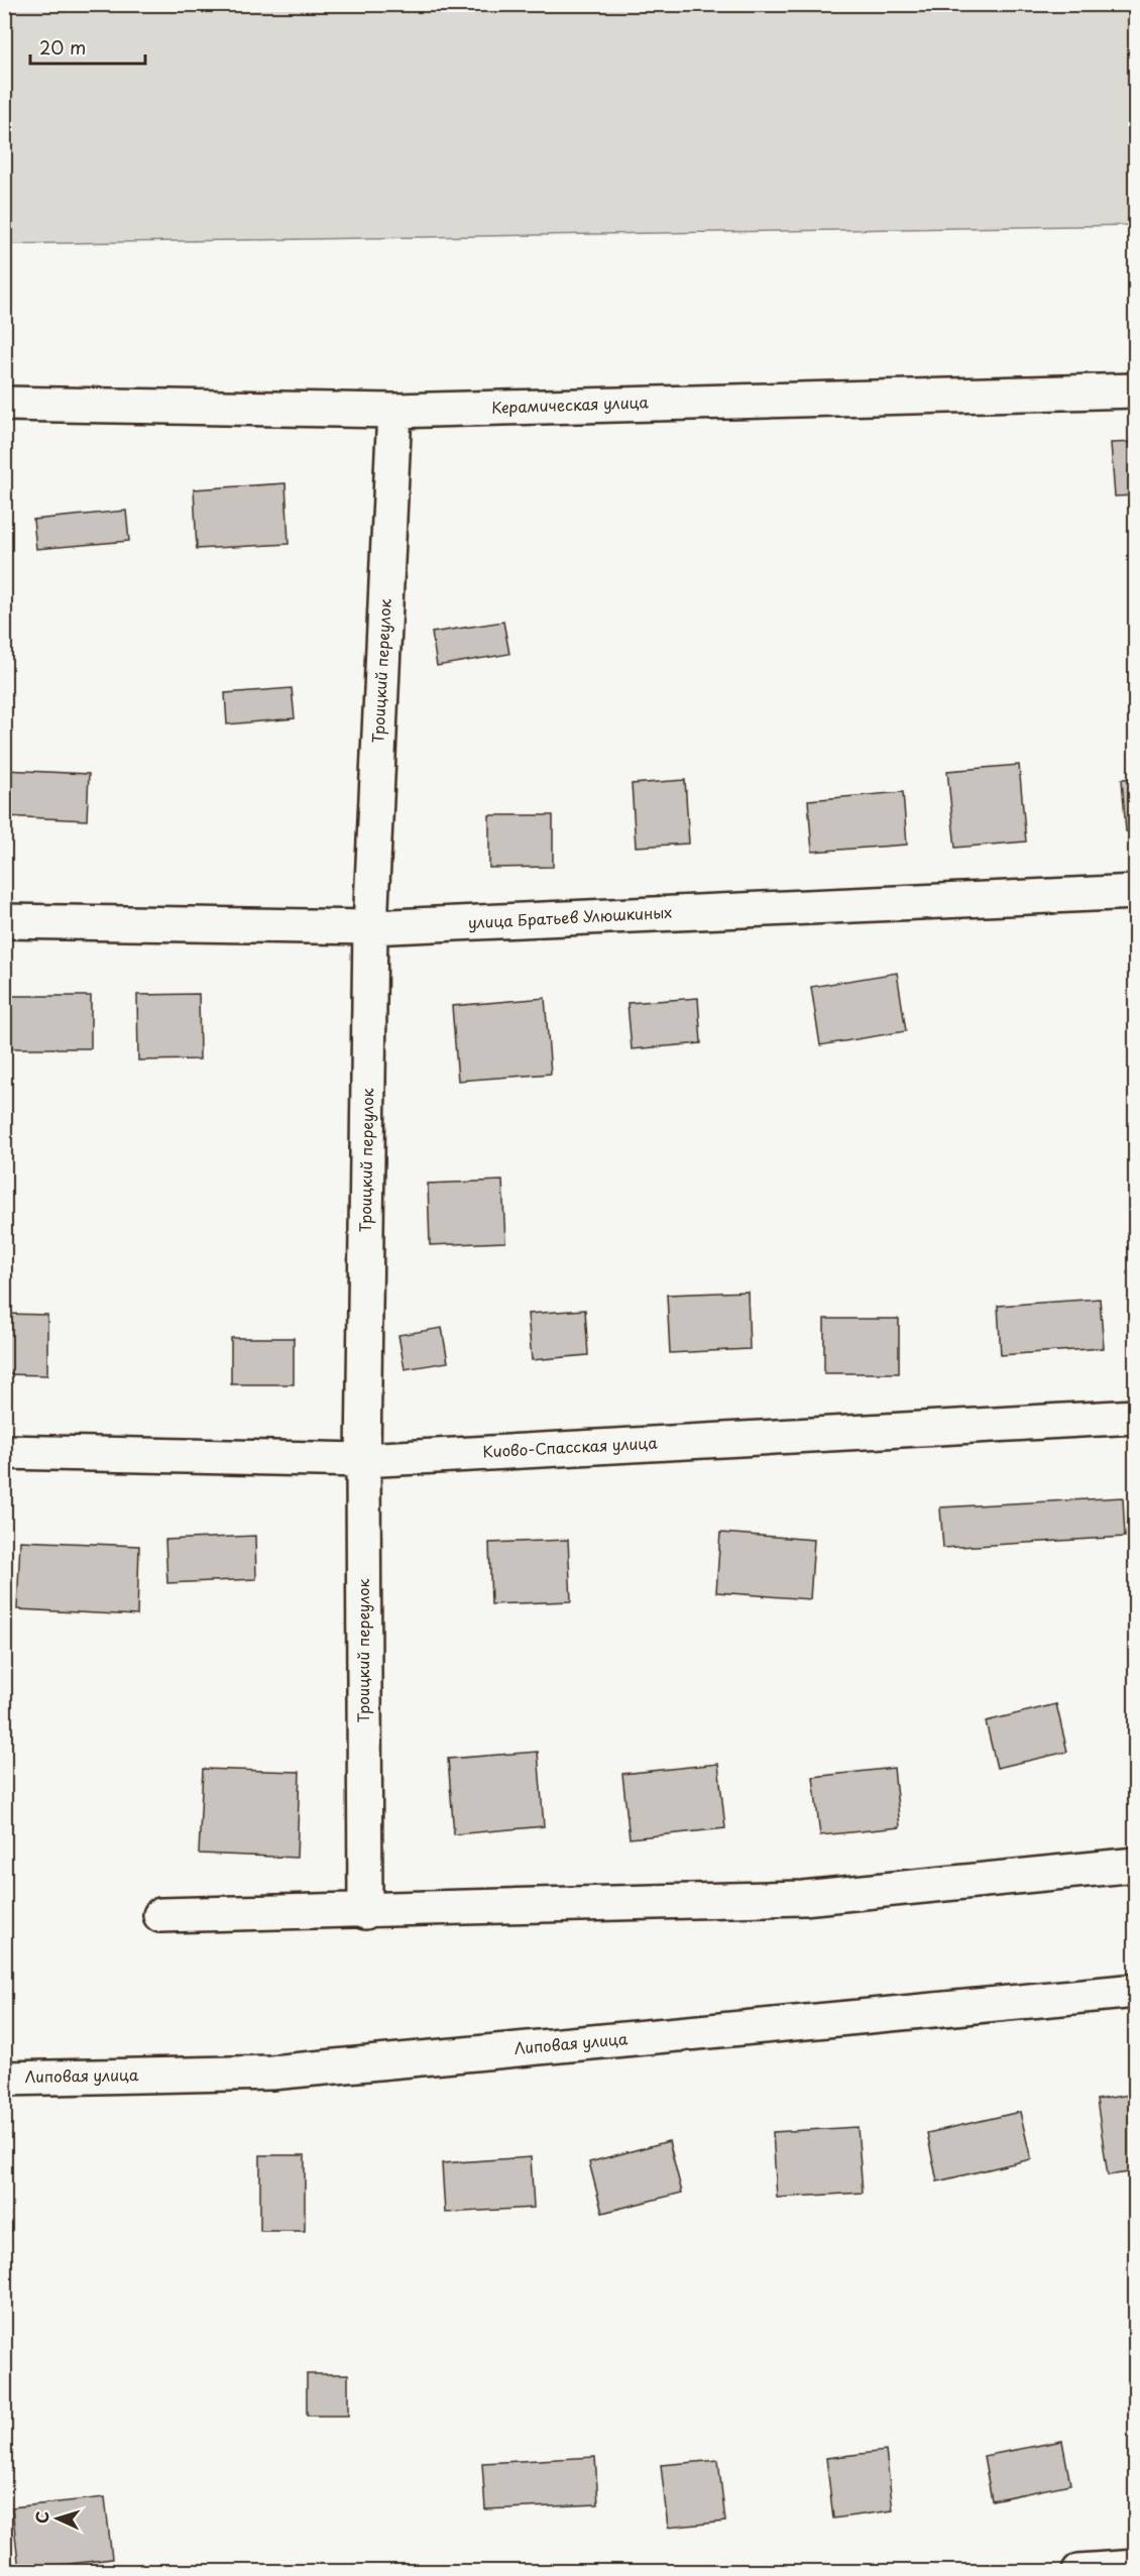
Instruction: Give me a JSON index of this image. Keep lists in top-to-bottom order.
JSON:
{
  "streets": {
    "street": [
      "Керамическая улица",
      "Троицкий переулок",
      "улица Братьев Улюшкиных",
      "Киово-Спасская улица",
      "Липовая улица"
    ]
  },
  "crossings": [
    ["Керамическая улица", "Троицкий переулок"],
    ["Троицкий переулок", "улица Братьев Улюшкиных"],
    ["Троицкий переулок", "Киово-Спасская улица"]
  ],
  "scale_bar": "20 m",
  "north": "left"
}
